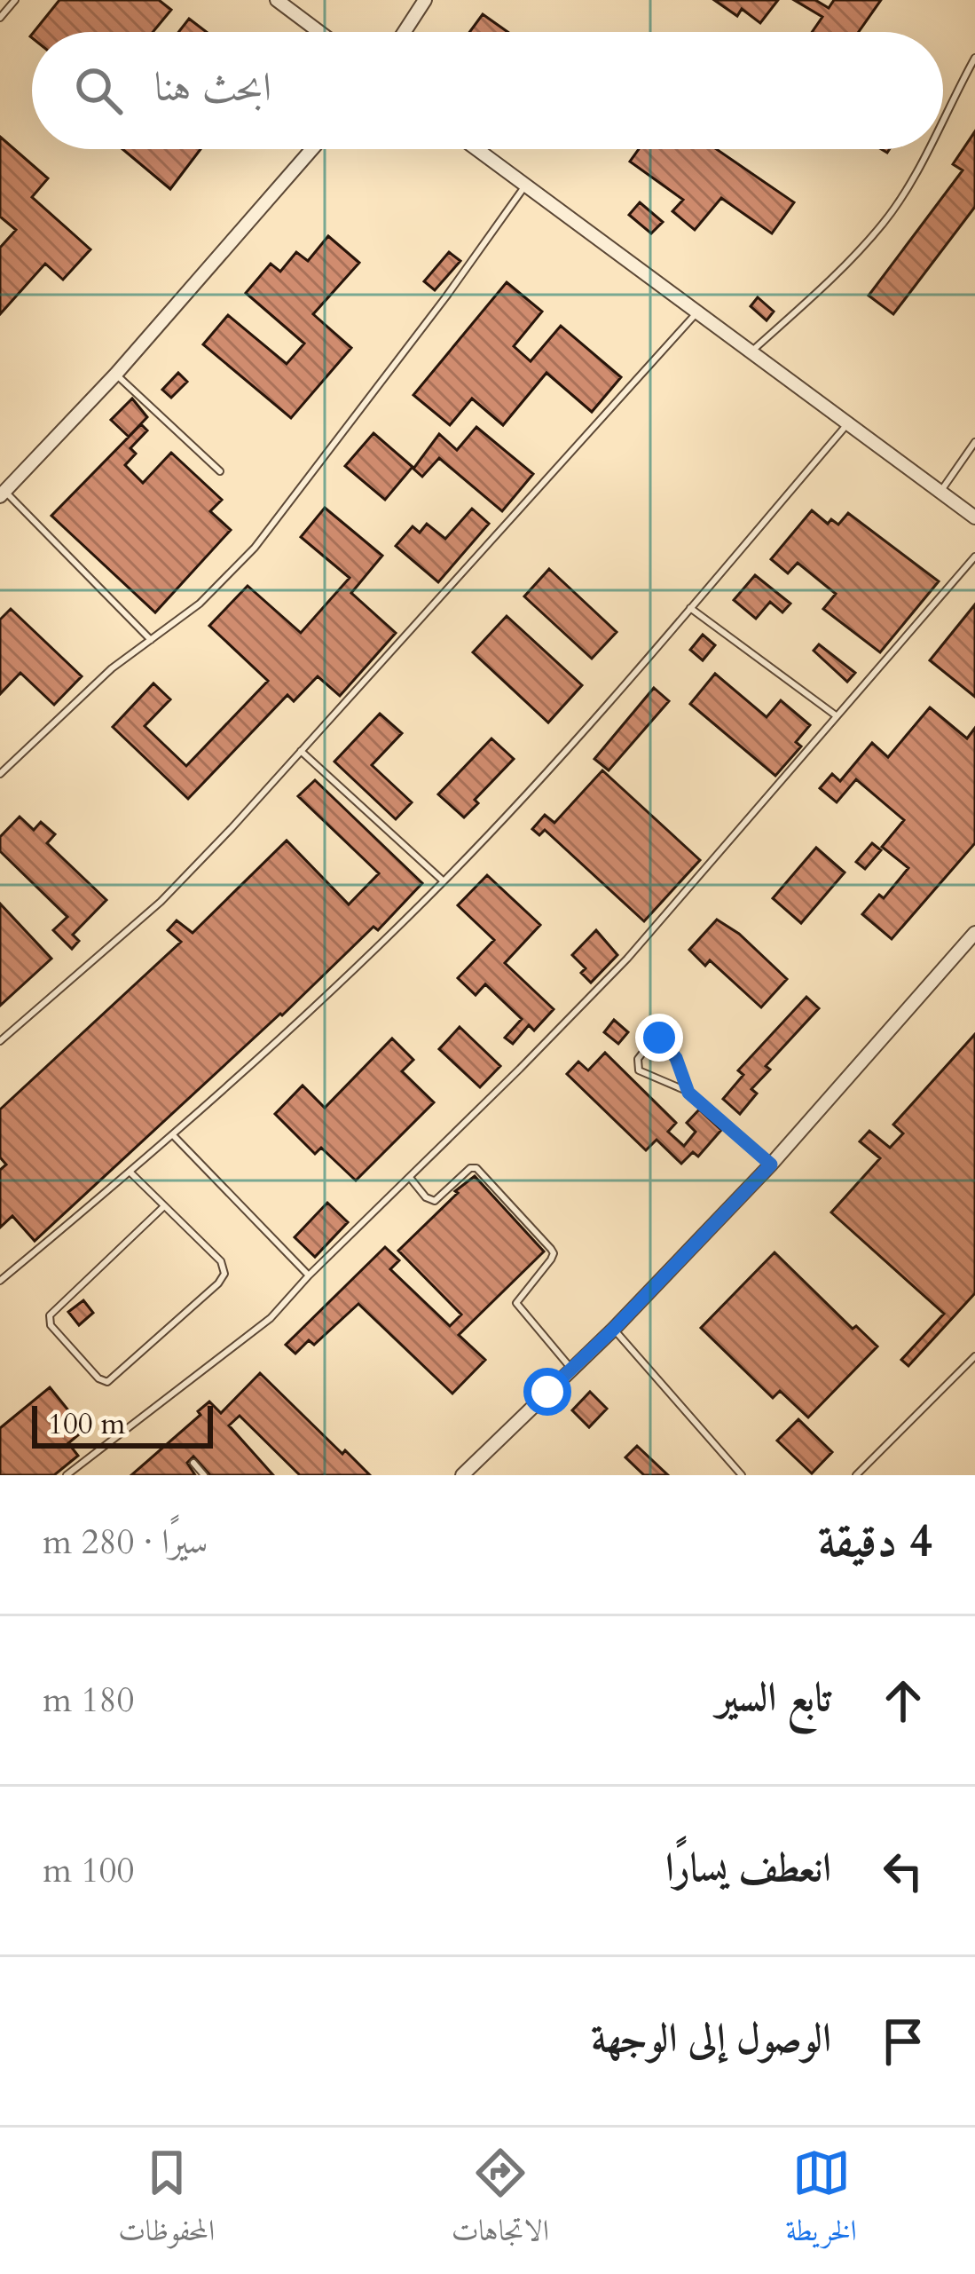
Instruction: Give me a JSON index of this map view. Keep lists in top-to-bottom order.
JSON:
{
  "scale_bar": "100 m",
  "page": {
    "search": "ابحث هنا",
    "scale": "100 m",
    "heading": ["4 دقيقة", "سيرًا · 280 m"],
    "list": [
      ["تابع السير", "180 m"],
      ["انعطف يسارًا", "100 m"],
      "الوصول إلى الوجهة"
    ],
    "nav": ["الخريطة", "الاتجاهات", "المحفوظات"]
  }
}
